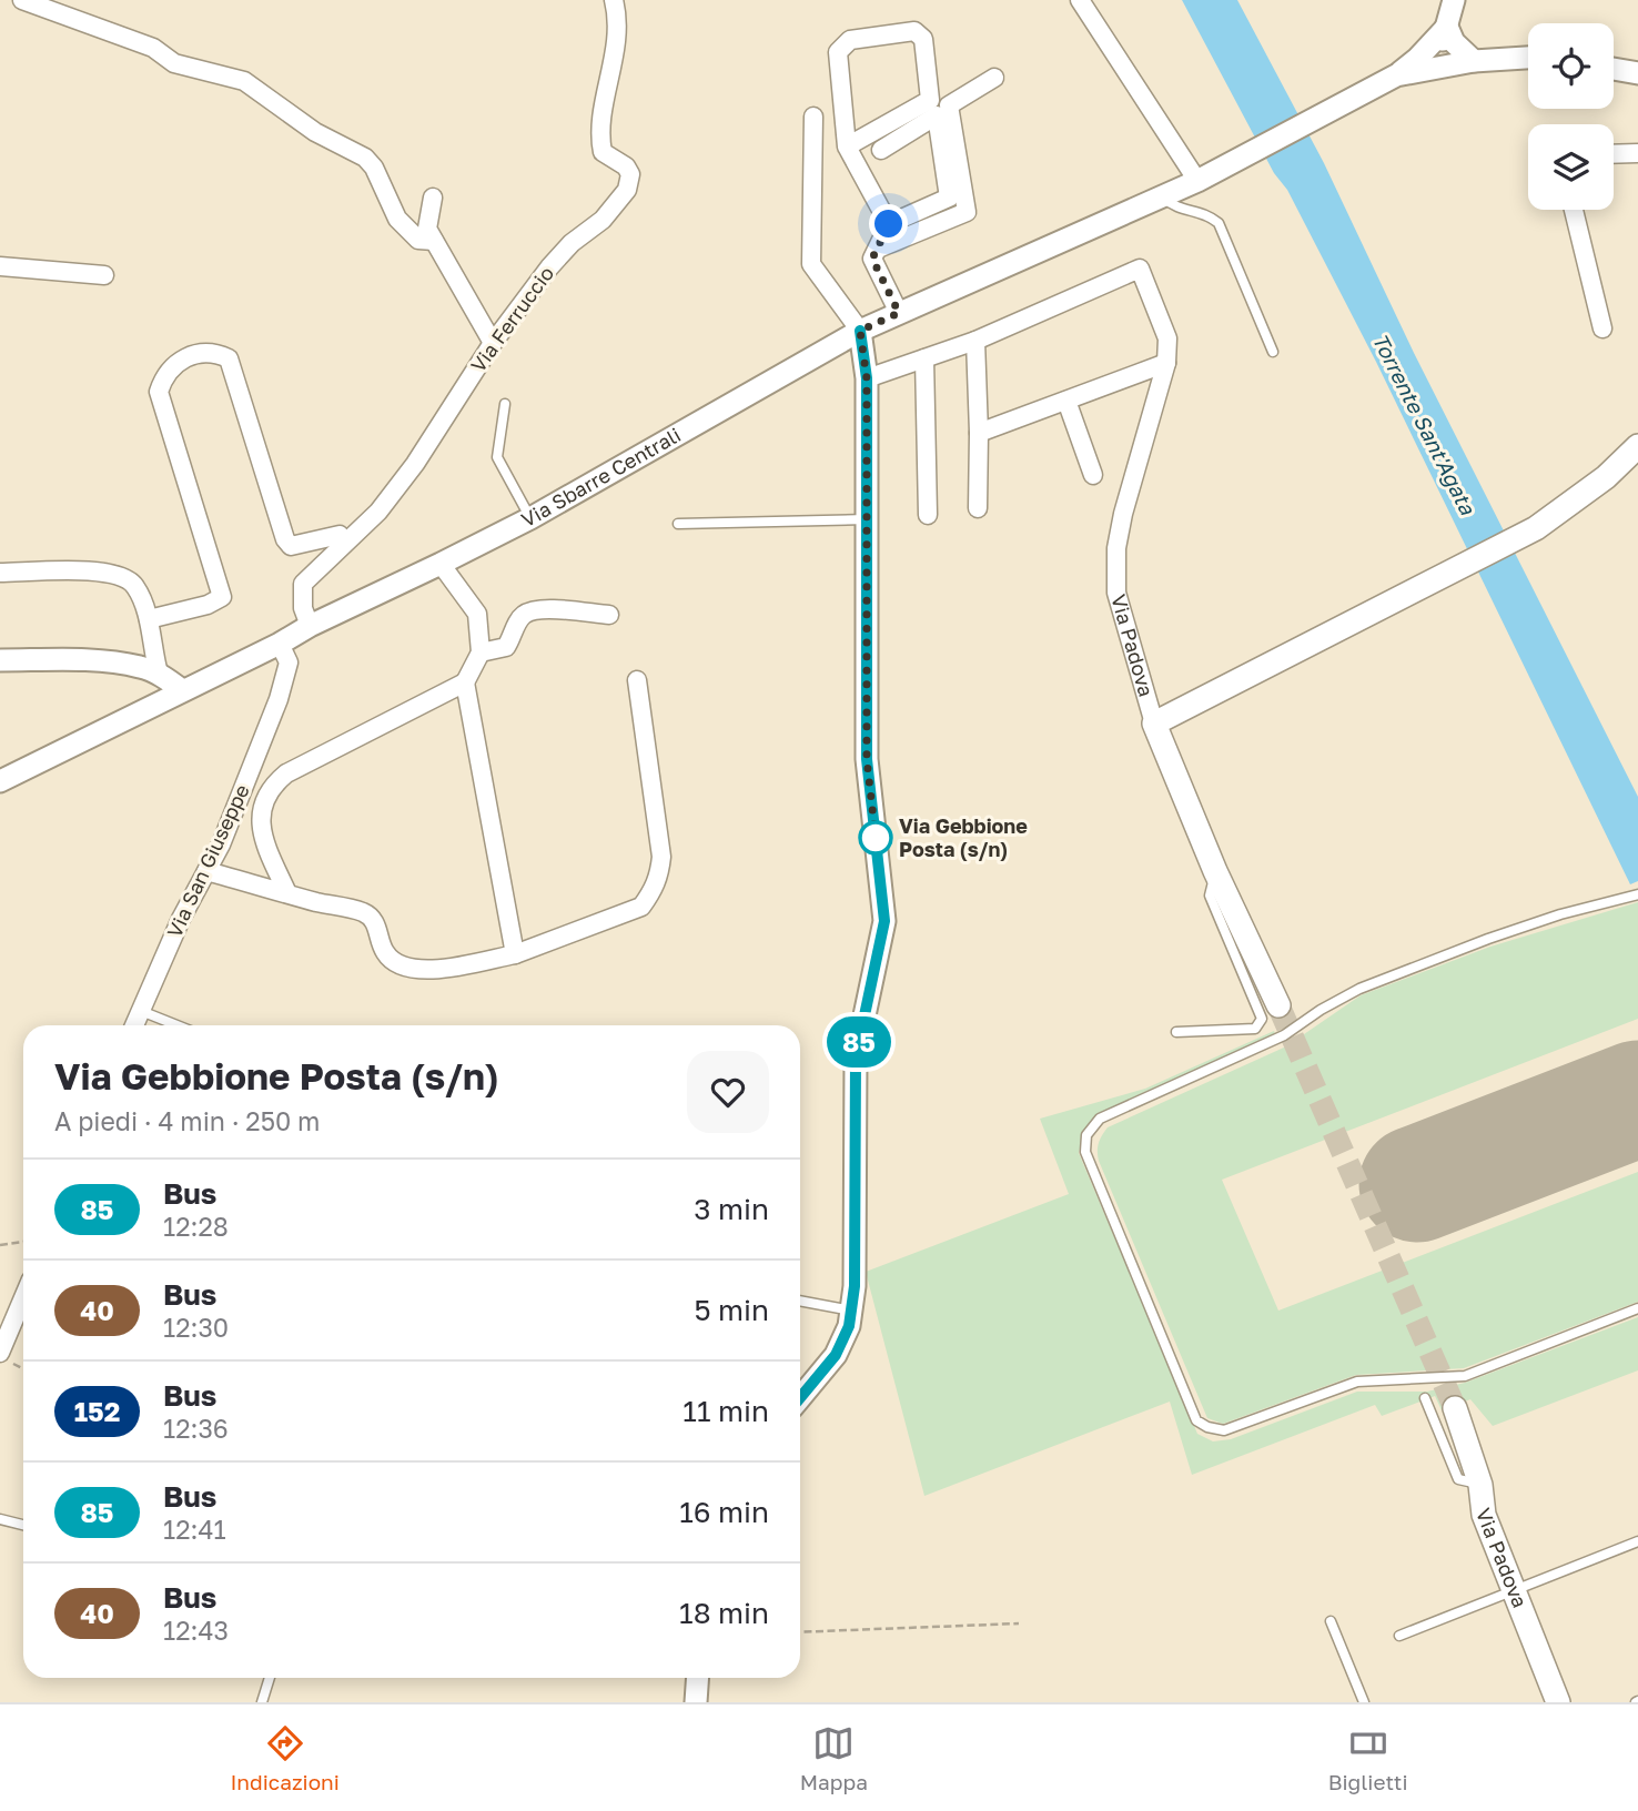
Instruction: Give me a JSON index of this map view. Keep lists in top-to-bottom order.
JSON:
{
  "streets": {
    "main road": ["Via Padova"],
    "street": ["Via Ferruccio", "Via Sbarre Centrali", "Via San Giuseppe"]
  },
  "crossings": [
    ["Via Ferruccio", "Via Sbarre Centrali"],
    ["Via Sbarre Centrali", "Via San Giuseppe"]
  ],
  "water": ["Torrente Sant'Agata"],
  "places": ["Via Gebbione Posta (s/n)"],
  "lines": ["bus line 85"],
  "page": {
    "on_map": "85",
    "heading": ["Via Gebbione Posta (s/n)", "A piedi · 4 min · 250 m"],
    "list": [
      {
        "mark": "85",
        "name": "Bus",
        "note": "12:28",
        "value": "3 min"
      },
      {
        "mark": "40",
        "name": "Bus",
        "note": "12:30",
        "value": "5 min"
      },
      {
        "mark": "152",
        "name": "Bus",
        "note": "12:36",
        "value": "11 min"
      },
      {
        "mark": "85",
        "name": "Bus",
        "note": "12:41",
        "value": "16 min"
      },
      {
        "mark": "40",
        "name": "Bus",
        "note": "12:43",
        "value": "18 min"
      }
    ],
    "tabs": ["Indicazioni", "Mappa", "Biglietti"]
  }
}
